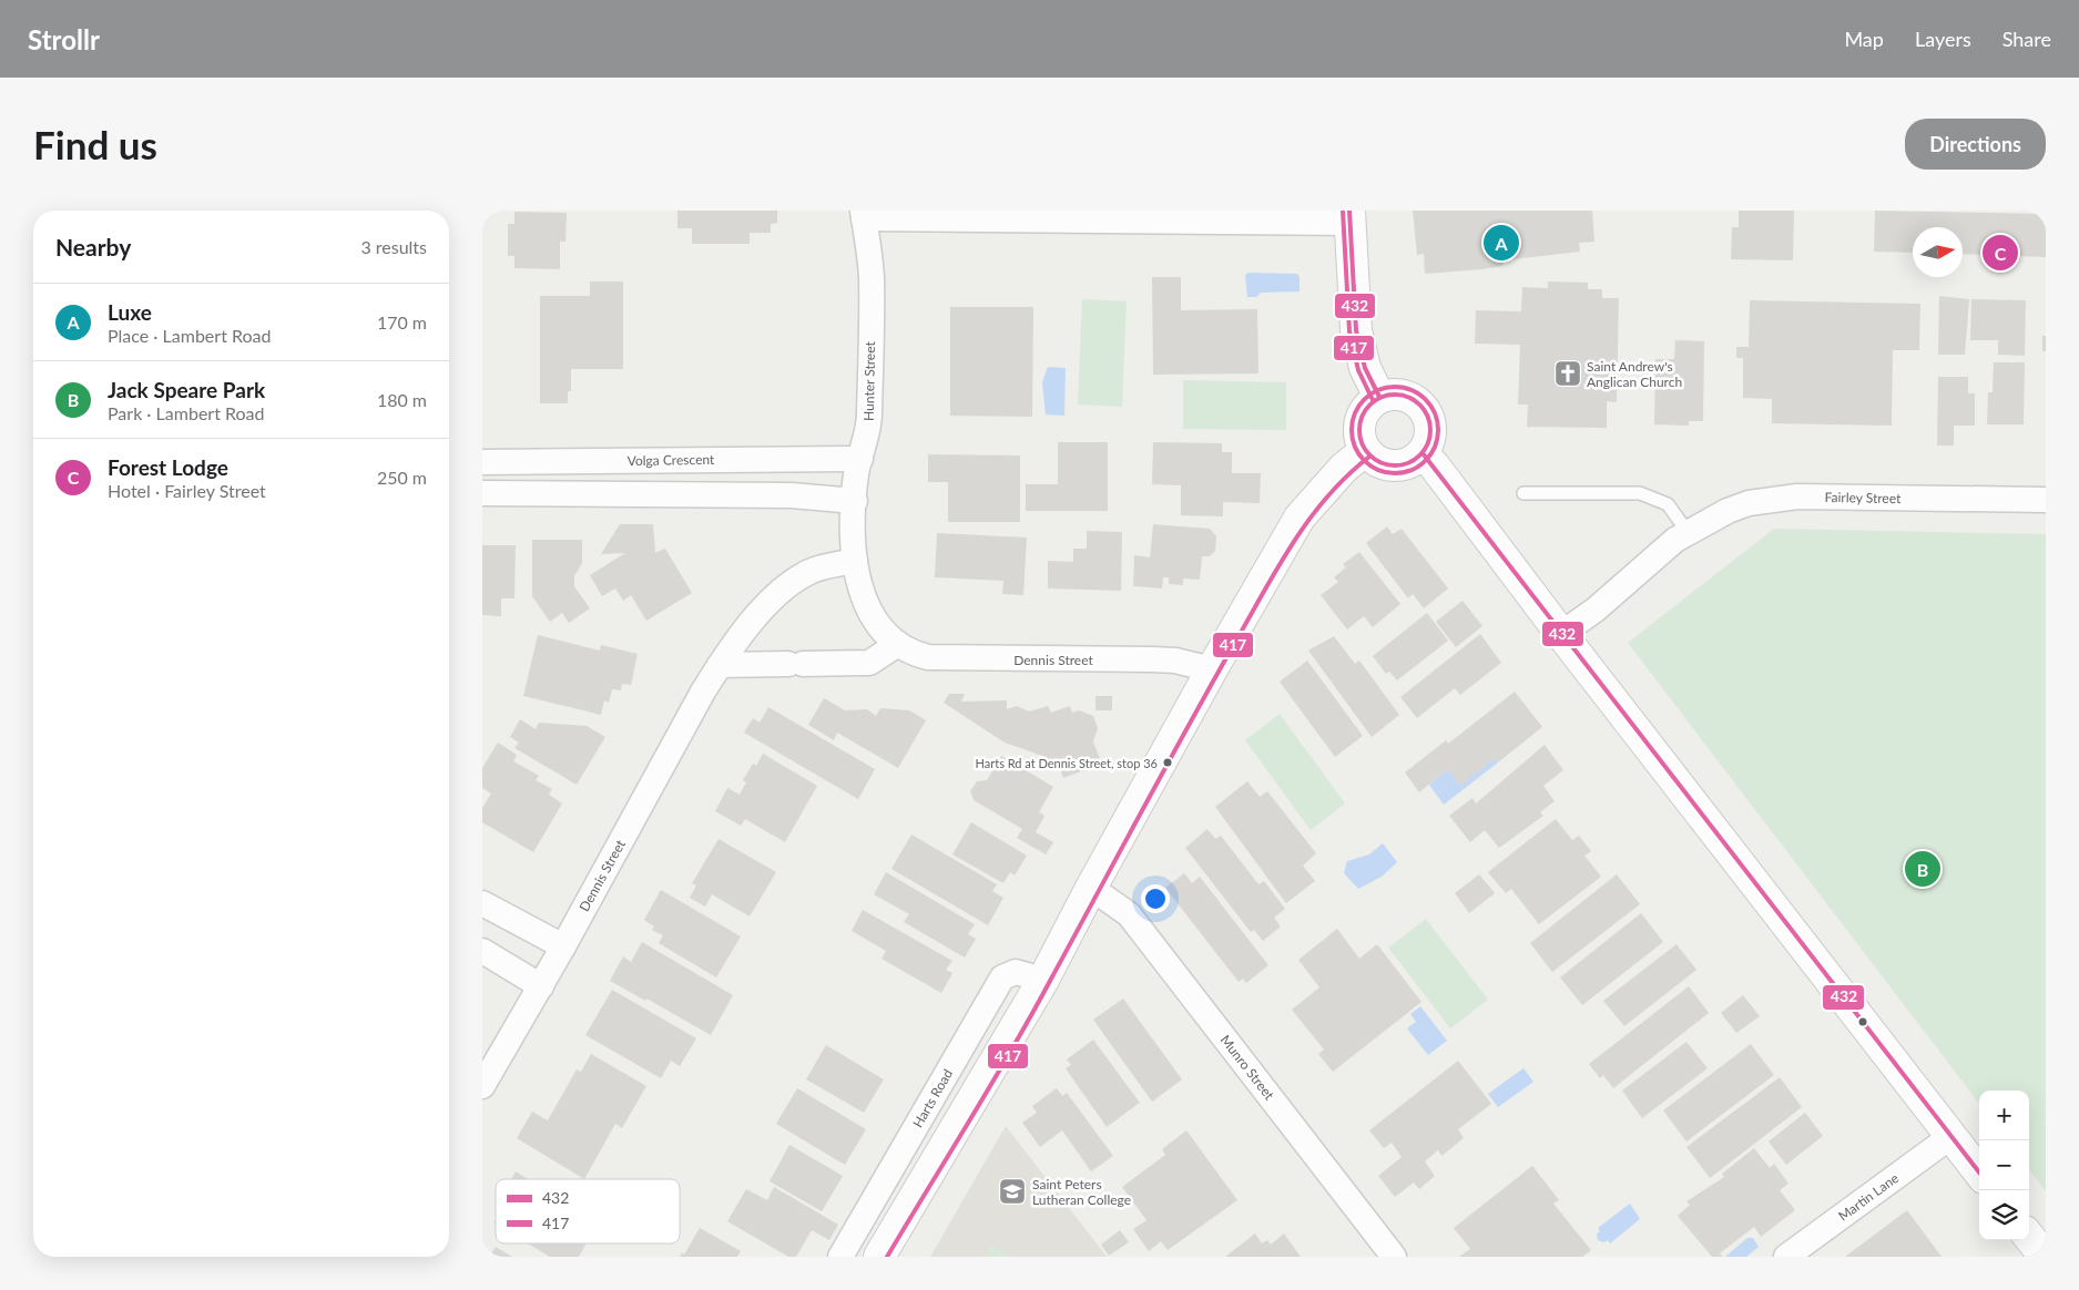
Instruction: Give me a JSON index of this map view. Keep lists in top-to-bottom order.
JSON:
{
  "streets": {
    "street": [
      "Hunter Street",
      "Volga Crescent",
      "Fairley Street",
      "Dennis Street",
      "Munro Street",
      "Harts Road",
      "Martin Lane"
    ]
  },
  "crossings": [
    ["Hunter Street", "Volga Crescent"],
    ["Hunter Street", "Dennis Street"]
  ],
  "places": {
    "church": ["Saint Andrew's Anglican Church"],
    "other": ["Harts Rd at Dennis Street, stop 36"],
    "school or university": ["Saint Peters Lutheran College"]
  },
  "lines": ["transit line 432", "transit line 417"],
  "legend": ["432", "417"],
  "north": "right",
  "page": {
    "header": "Strollr",
    "nav": ["Map", "Layers", "Share"],
    "buttons": "Directions",
    "title": "Find us",
    "heading": ["Nearby", "3 results"],
    "pins": ["A", "C", "B"],
    "list": [
      {
        "mark": "A",
        "name": "Luxe",
        "note": "Place · Lambert Road",
        "value": "170 m"
      },
      {
        "mark": "B",
        "name": "Jack Speare Park",
        "note": "Park · Lambert Road",
        "value": "180 m"
      },
      {
        "mark": "C",
        "name": "Forest Lodge",
        "note": "Hotel · Fairley Street",
        "value": "250 m"
      }
    ],
    "map_buttons": ["+", "−"]
  }
}
